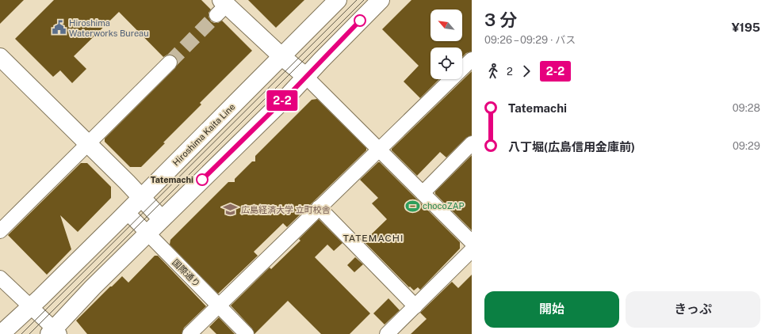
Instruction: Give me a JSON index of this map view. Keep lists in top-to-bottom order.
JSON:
{
  "streets": {
    "main road": ["Hiroshima Kaita Line"],
    "street": ["国際通り"]
  },
  "crossings": [
    ["Hiroshima Kaita Line", "国際通り"]
  ],
  "districts": ["TATEMACHI"],
  "places": {
    "public building": ["Hiroshima Waterworks Bureau"],
    "other": ["Tatemachi"],
    "sports": ["chocoZAP"],
    "school or university": ["広島経済大学 立町校舎"]
  },
  "lines": ["bus line 2-2"],
  "north": "top left",
  "page": {
    "on_map": "2-2",
    "heading": ["3 分", "09:26 – 09:29 · バス", "¥195"],
    "legs": ["2", "2-2"],
    "list": [
      {
        "name": "Tatemachi",
        "value": "09:28"
      },
      {
        "name": "八丁堀(広島信用金庫前)",
        "value": "09:29"
      }
    ],
    "buttons": ["開始", "きっぷ"]
  }
}
